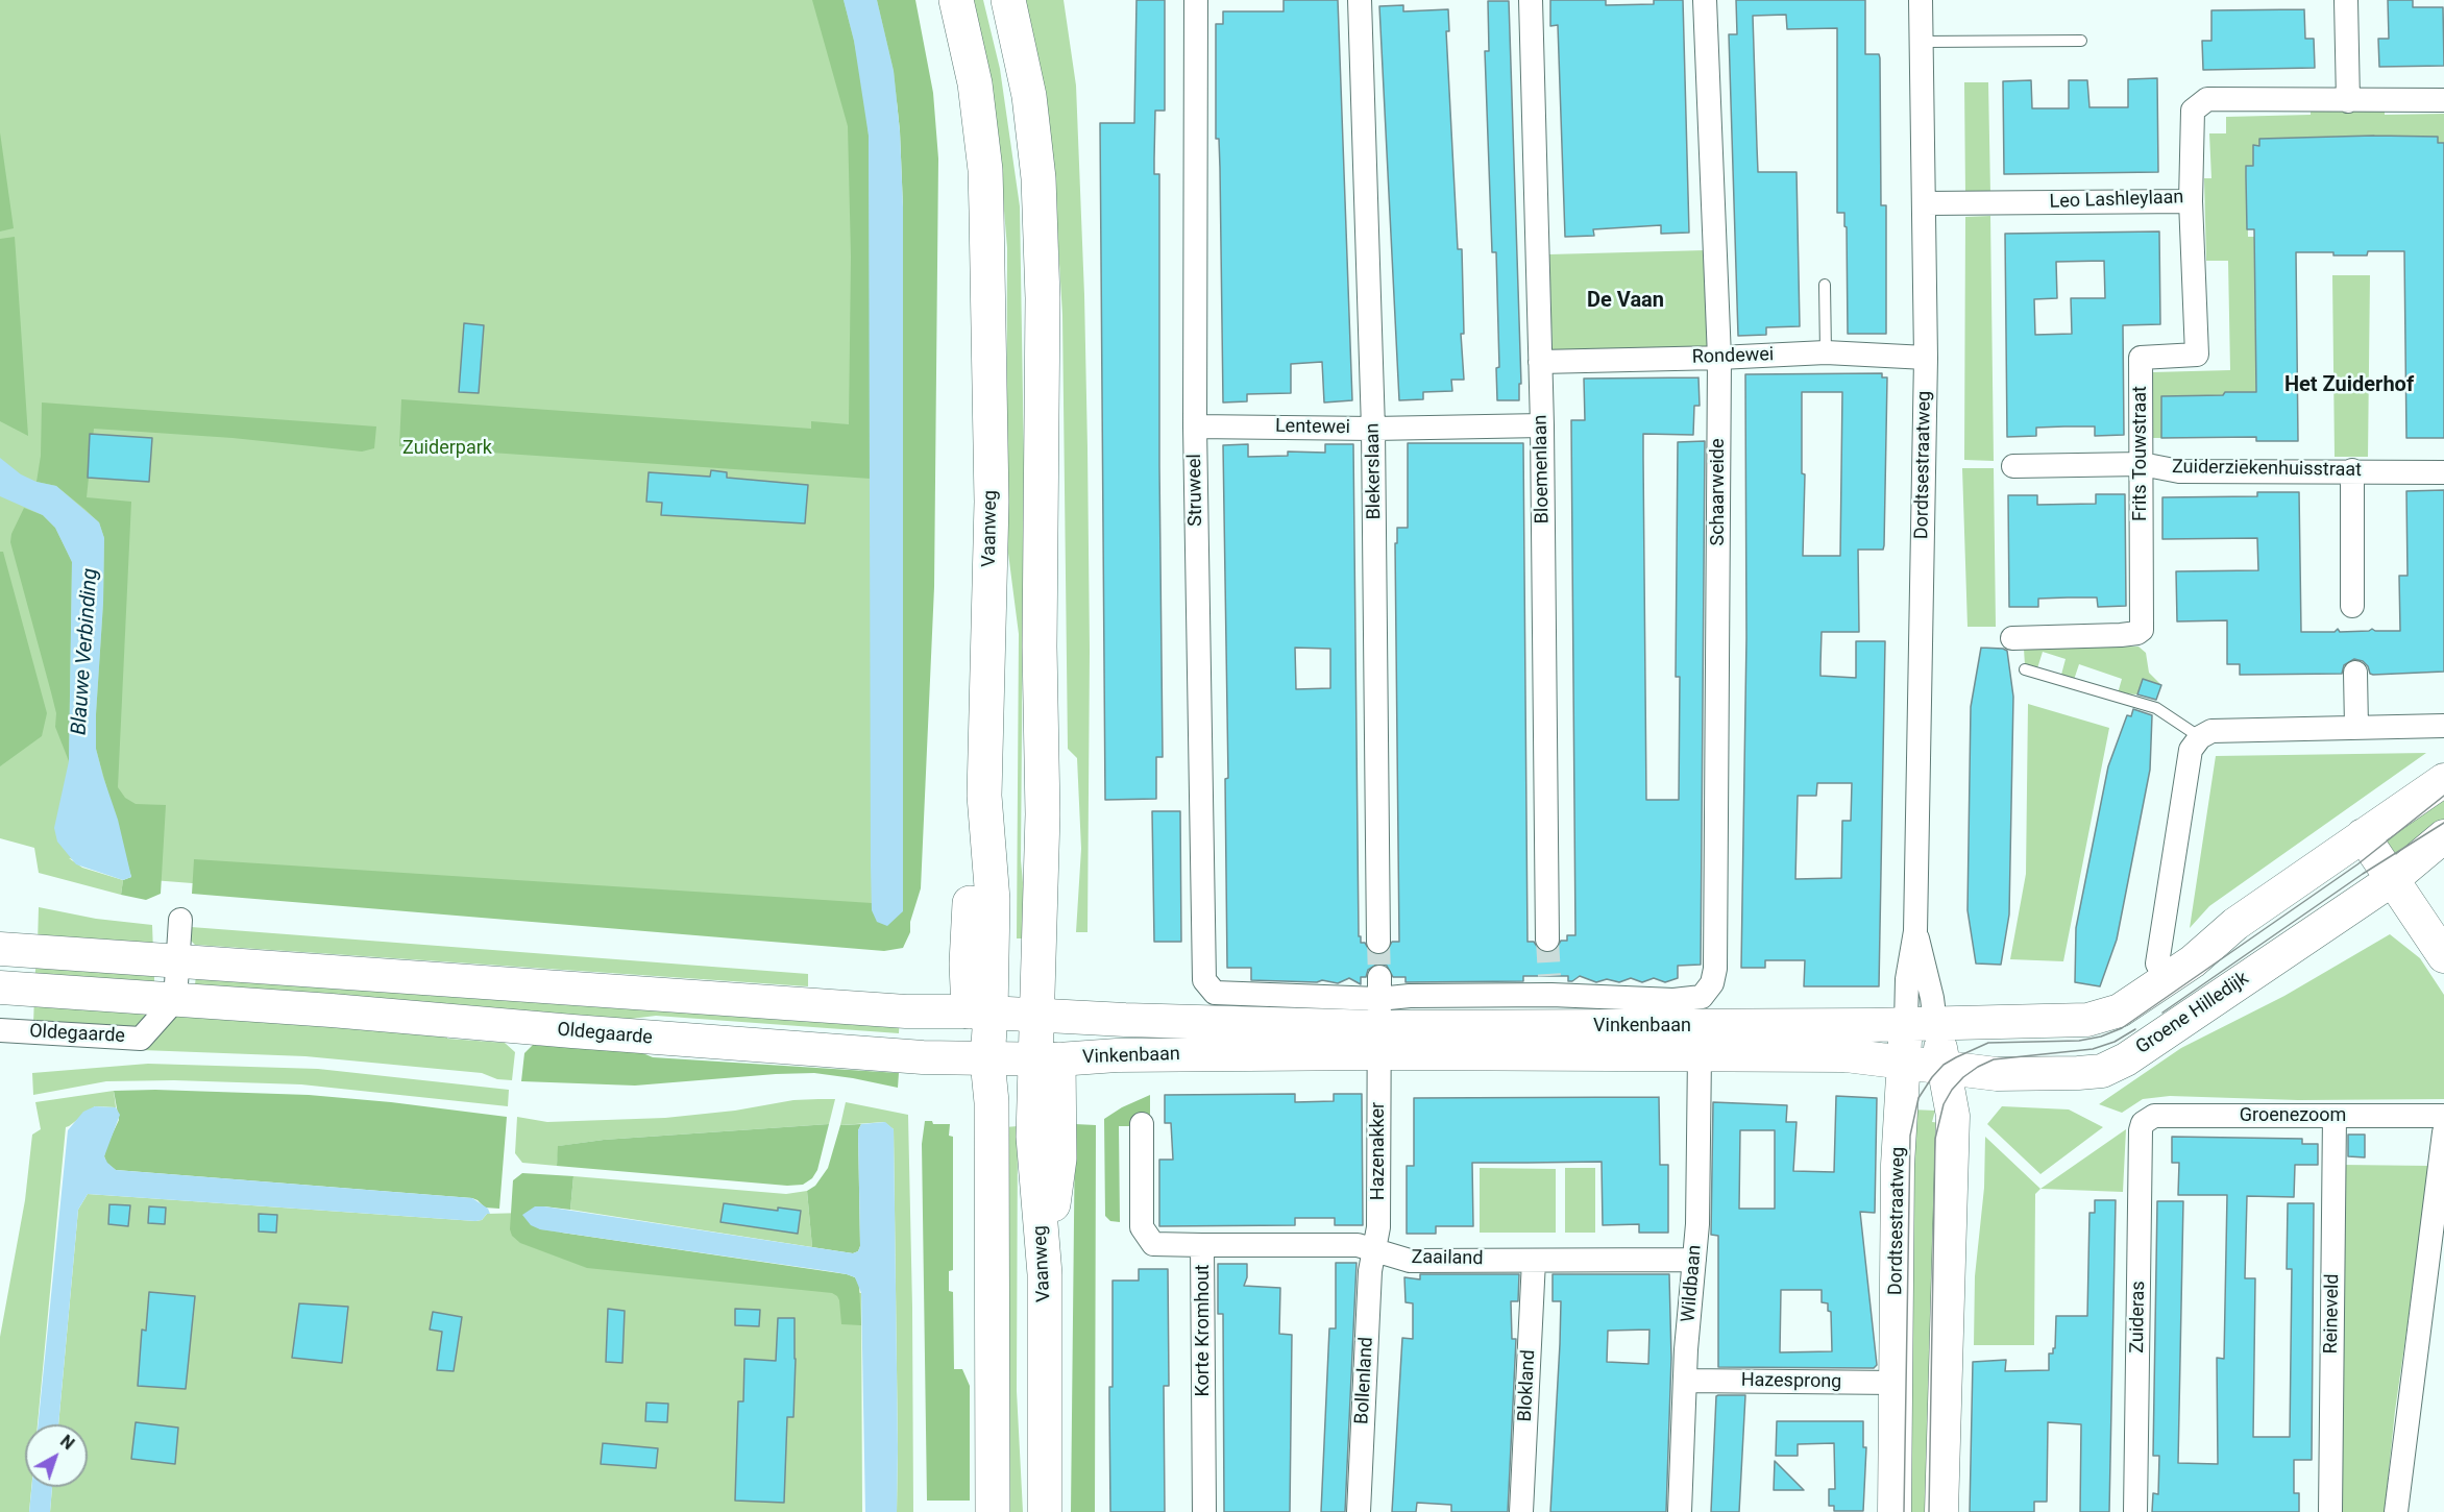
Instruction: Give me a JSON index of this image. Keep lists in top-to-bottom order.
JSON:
{
  "streets": {
    "highway": ["Vaanweg"],
    "street": [
      "Leo Lashleylaan",
      "Rondewei",
      "Lentewei",
      "Frits Touwstraat",
      "Dordtsestraatweg",
      "Bloemenlaan",
      "Zuiderziekenhuisstraat",
      "Blekerslaan",
      "Struweel",
      "Schaarweide",
      "Groene Hilledijk",
      "Vinkenbaan",
      "Oldegaarde",
      "Groenezoom",
      "Hazenakker",
      "Zaailand",
      "Wildbaan",
      "Reineveld",
      "Zuideras",
      "Korte Kromhout",
      "Bollenland",
      "Hazesprong",
      "Blokland"
    ]
  },
  "crossings": [
    ["Leo Lashleylaan", "Frits Touwstraat"],
    ["Leo Lashleylaan", "Dordtsestraatweg"],
    ["Rondewei", "Dordtsestraatweg"],
    ["Rondewei", "Bloemenlaan"],
    ["Rondewei", "Schaarweide"],
    ["Lentewei", "Bloemenlaan"],
    ["Lentewei", "Blekerslaan"],
    ["Lentewei", "Struweel"],
    ["Frits Touwstraat", "Zuiderziekenhuisstraat"],
    ["Dordtsestraatweg", "Groene Hilledijk"],
    ["Dordtsestraatweg", "Vinkenbaan"],
    ["Dordtsestraatweg", "Hazesprong"],
    ["Struweel", "Vinkenbaan"],
    ["Schaarweide", "Vinkenbaan"],
    ["Vaanweg", "Vinkenbaan"],
    ["Vaanweg", "Oldegaarde"],
    ["Groene Hilledijk", "Vinkenbaan"],
    ["Vinkenbaan", "Oldegaarde"],
    ["Vinkenbaan", "Hazenakker"],
    ["Vinkenbaan", "Wildbaan"],
    ["Groenezoom", "Reineveld"],
    ["Groenezoom", "Zuideras"],
    ["Hazenakker", "Zaailand"],
    ["Hazenakker", "Bollenland"],
    ["Zaailand", "Wildbaan"],
    ["Zaailand", "Korte Kromhout"],
    ["Zaailand", "Bollenland"],
    ["Zaailand", "Blokland"],
    ["Wildbaan", "Hazesprong"]
  ],
  "districts": ["De Vaan", "Het Zuiderhof"],
  "water": ["Blauwe Verbinding"],
  "parks": ["Zuiderpark"],
  "north": "top right"
}
